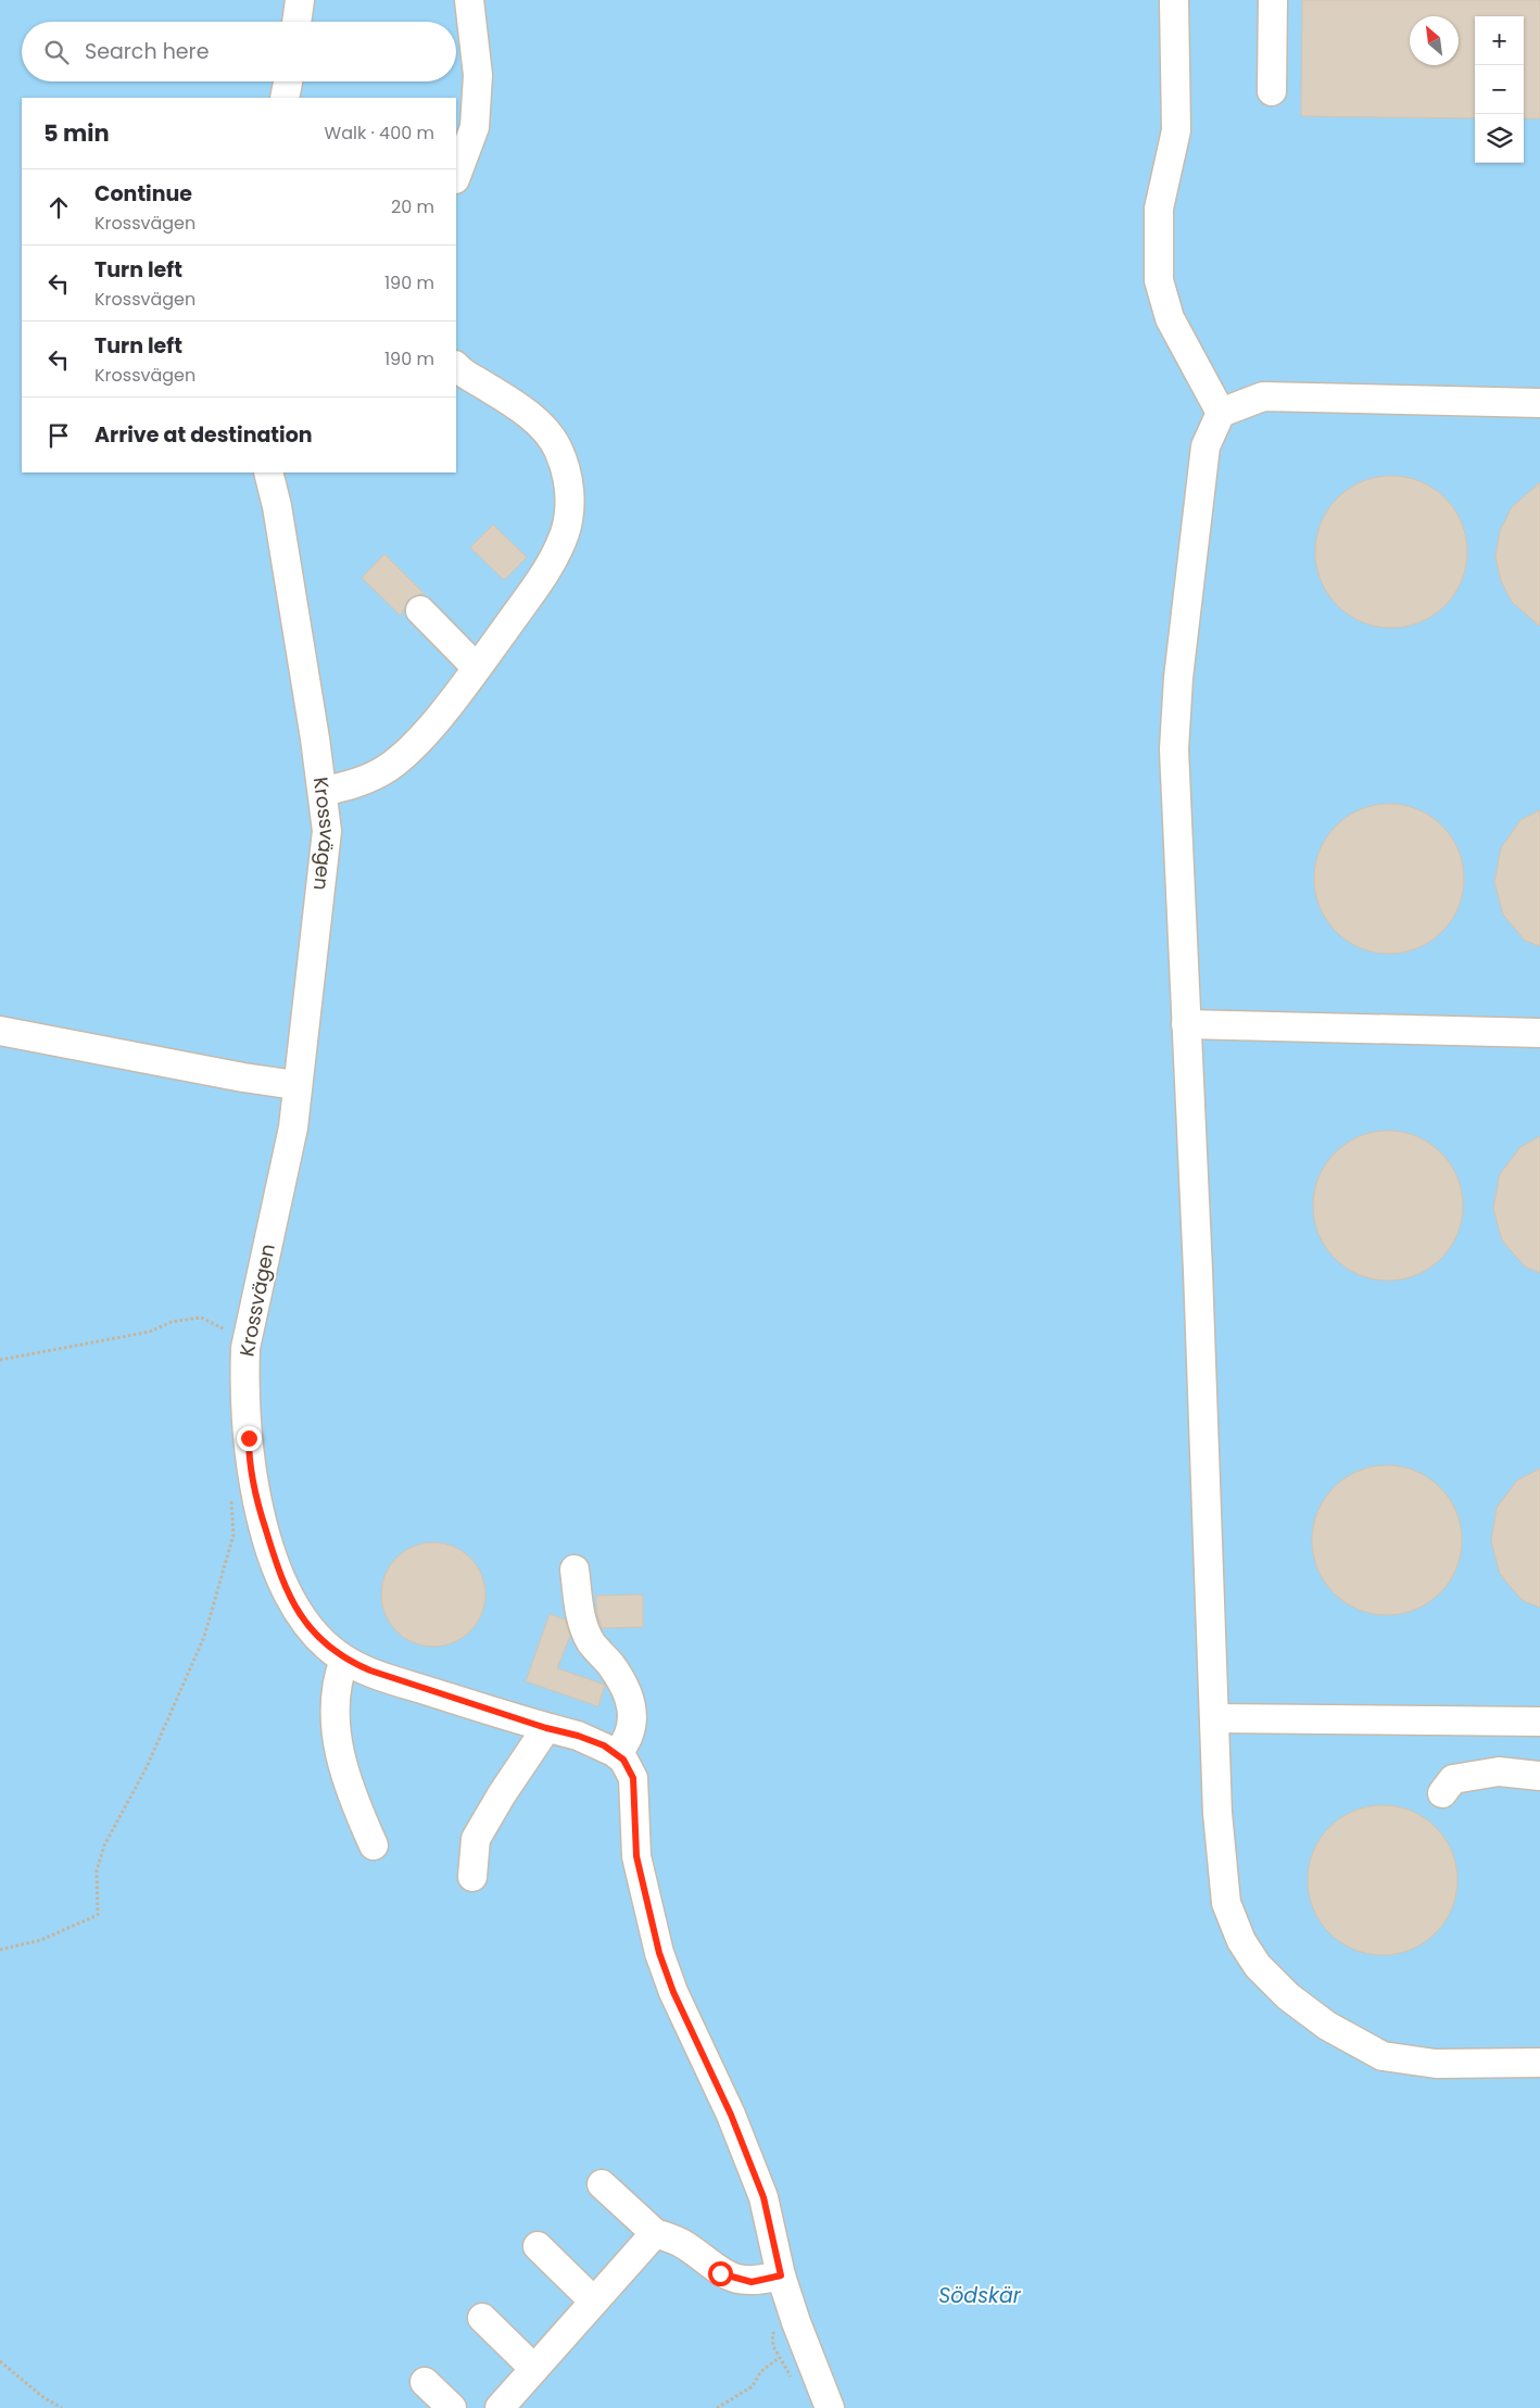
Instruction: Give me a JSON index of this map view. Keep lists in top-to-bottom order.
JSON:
{
  "streets": {
    "street": ["Krossvägen"]
  },
  "water": ["Södskär"],
  "north": "top left",
  "page": {
    "map_buttons": ["+", "−"],
    "search": "Search here",
    "heading": ["5 min", "Walk · 400 m"],
    "list": [
      ["Continue", "Krossvägen", "20 m"],
      ["Turn left", "Krossvägen", "190 m"],
      ["Turn left", "Krossvägen", "190 m"],
      "Arrive at destination"
    ]
  }
}
